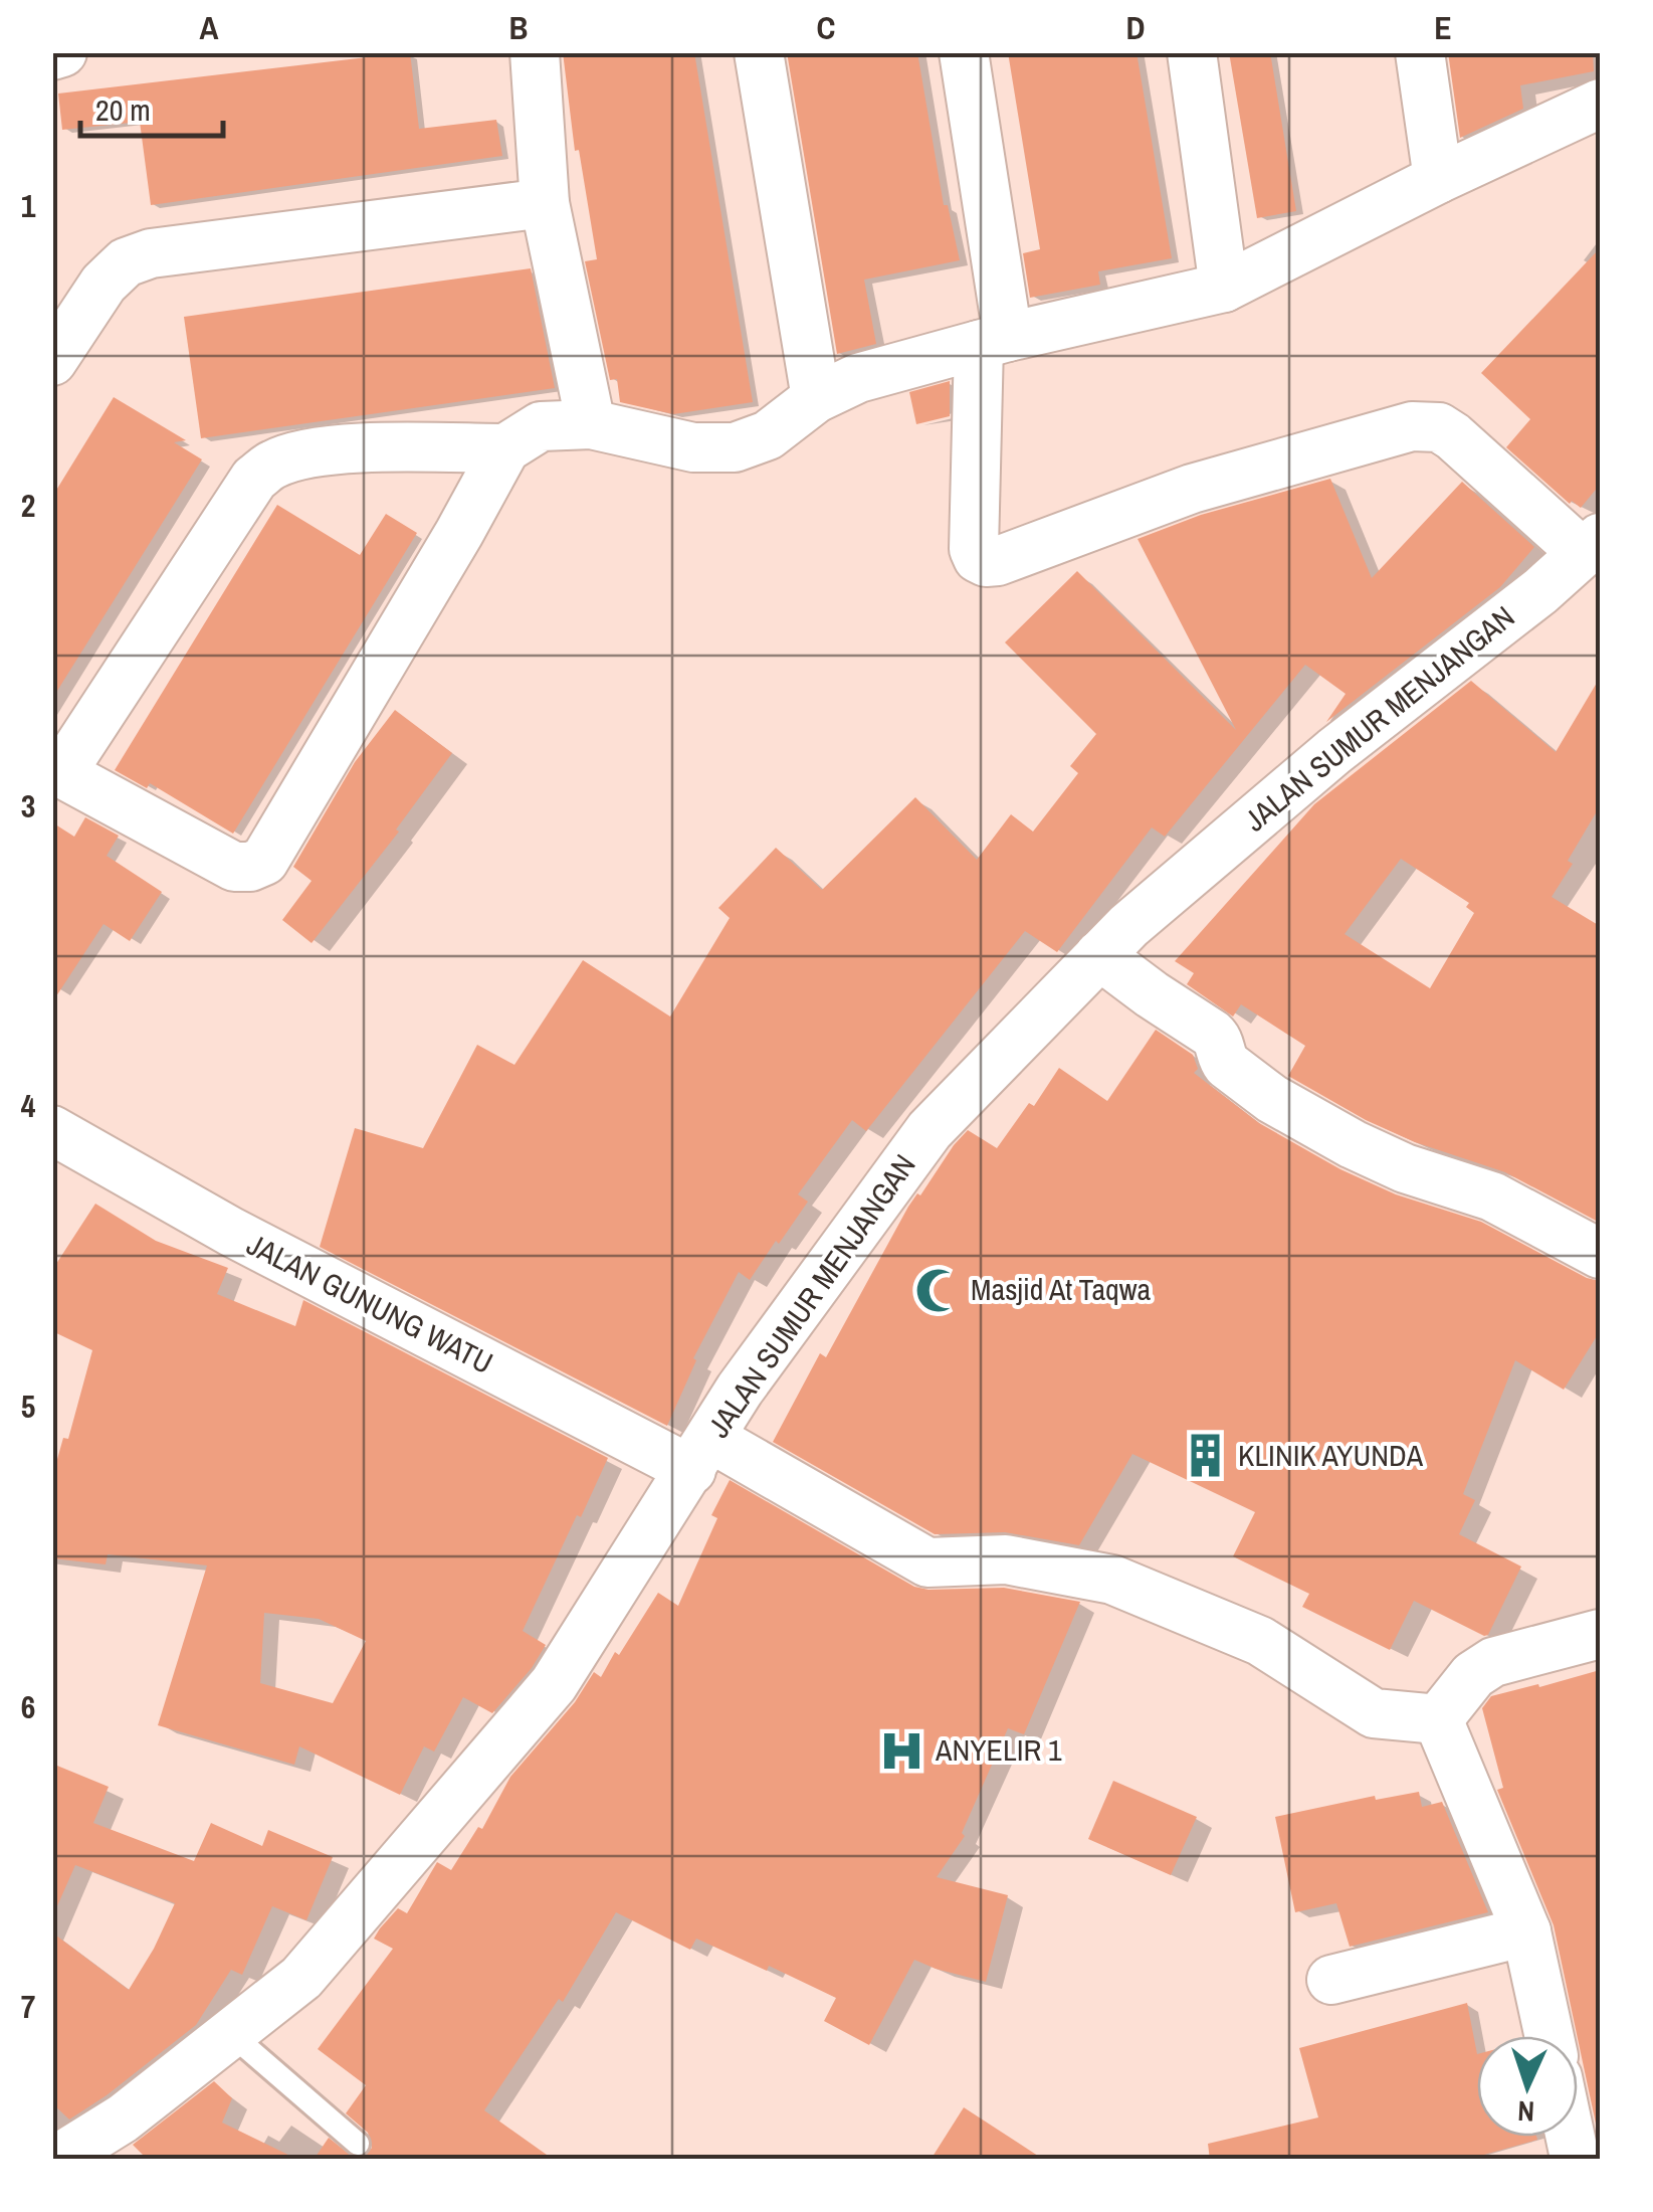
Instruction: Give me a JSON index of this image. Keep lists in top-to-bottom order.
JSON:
{
  "streets": {
    "street": ["JALAN SUMUR MENJANGAN", "JALAN GUNUNG WATU"]
  },
  "crossings": [
    ["JALAN SUMUR MENJANGAN", "JALAN GUNUNG WATU"]
  ],
  "places": {
    "mosque": ["Masjid At Taqwa"],
    "building": ["KLINIK AYUNDA"],
    "hospital": ["ANYELIR 1"]
  },
  "scale_bar": "20 m",
  "north": "bottom",
  "grid": {
    "columns": [
      "A",
      "B",
      "C",
      "D",
      "E"
    ],
    "rows": [
      "1",
      "2",
      "3",
      "4",
      "5",
      "6",
      "7"
    ]
  }
}
